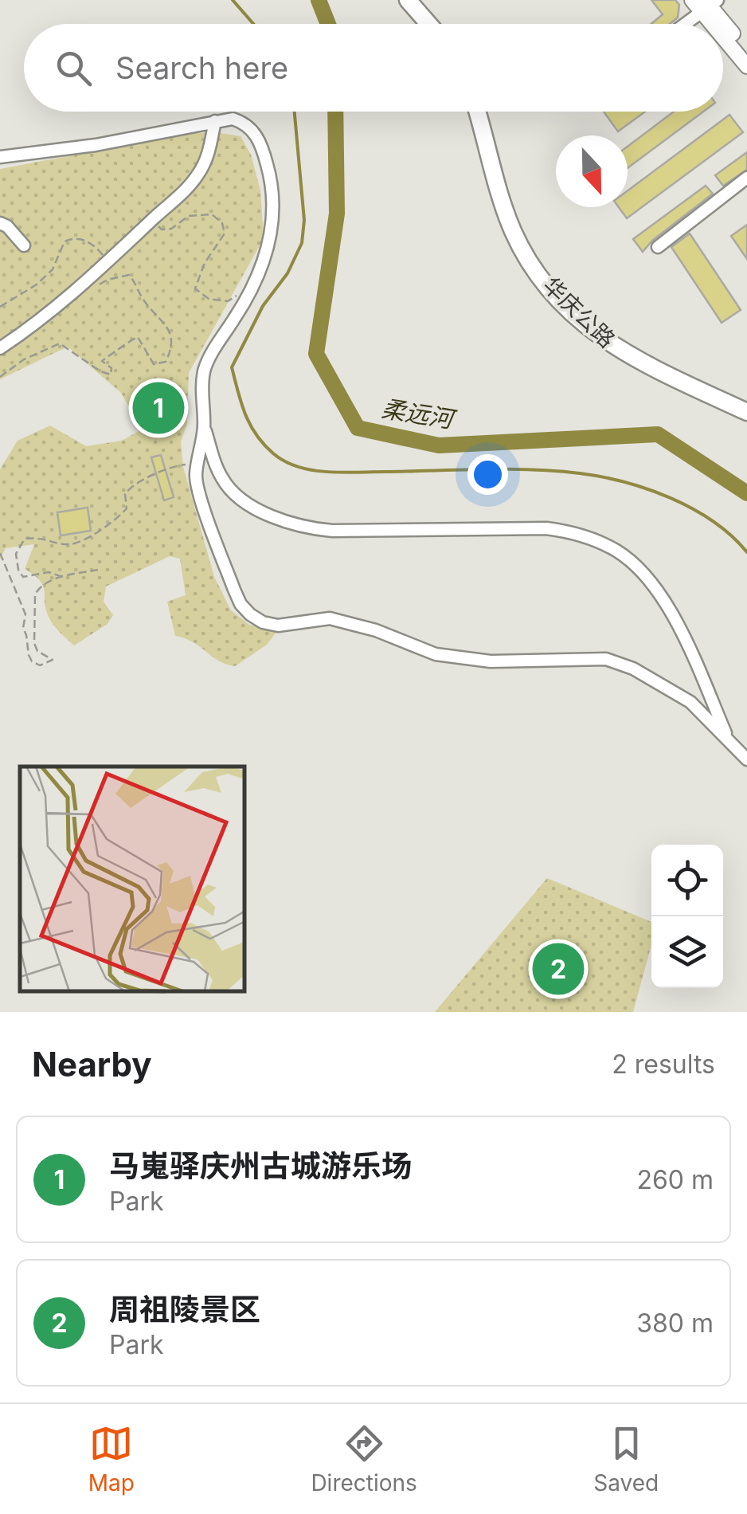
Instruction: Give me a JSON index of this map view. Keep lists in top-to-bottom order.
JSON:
{
  "streets": {
    "highway": ["华庆公路"]
  },
  "water": ["柔远河"],
  "north": "bottom",
  "page": {
    "search": "Search here",
    "pins": ["1", "2"],
    "heading": ["Nearby", "2 results"],
    "list": [
      {
        "mark": "1",
        "name": "马嵬驿庆州古城游乐场",
        "note": "Park",
        "value": "260 m"
      },
      {
        "mark": "2",
        "name": "周祖陵景区",
        "note": "Park",
        "value": "380 m"
      }
    ],
    "nav": ["Map", "Directions", "Saved"]
  }
}
